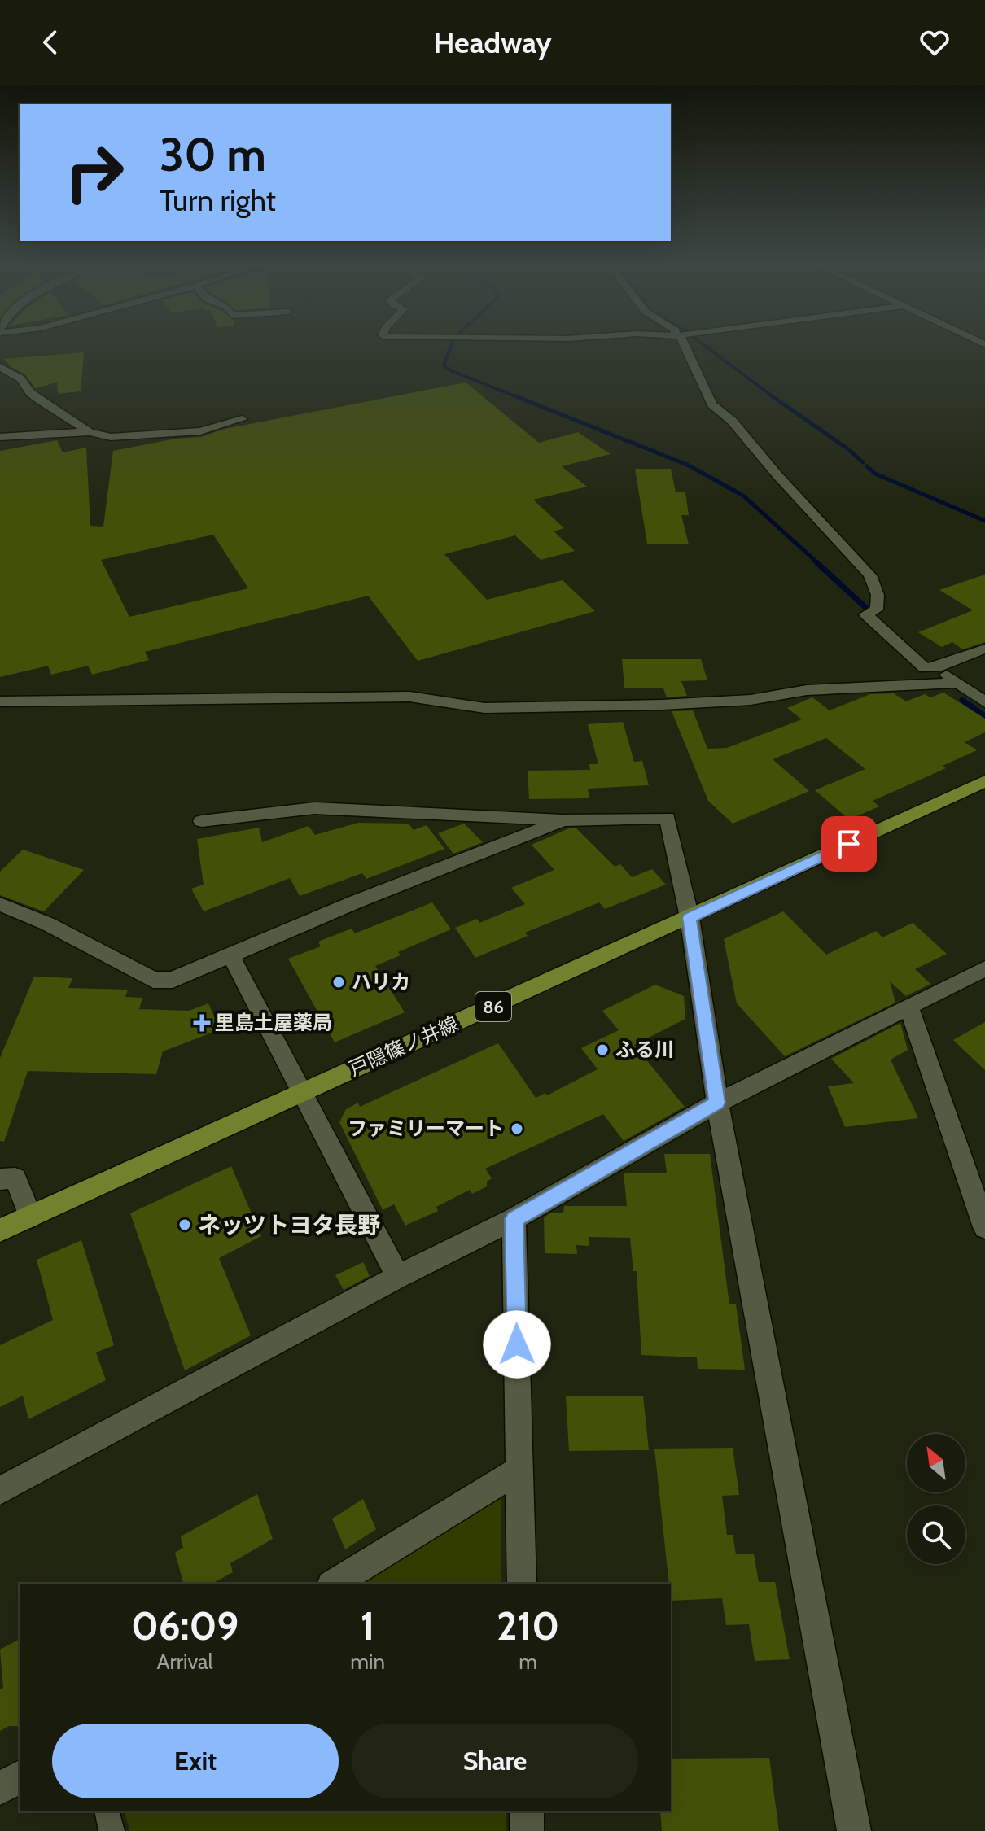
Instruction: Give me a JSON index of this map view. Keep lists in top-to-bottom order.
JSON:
{
  "streets": {
    "main road": ["86", "戸隠篠ノ井線"]
  },
  "places": {
    "other": [
      "ハリカ",
      "ふる川",
      "ファミリーマート",
      "ネッツトヨタ長野"
    ],
    "health": ["里島土屋薬局"]
  },
  "north": "top left",
  "page": {
    "header": "Headway",
    "turn": ["30 m", "Turn right"],
    "eta": [
      "06:09",
      "Arrival",
      "1",
      "min",
      "210",
      "m"
    ],
    "buttons": ["Exit", "Share"]
  }
}
